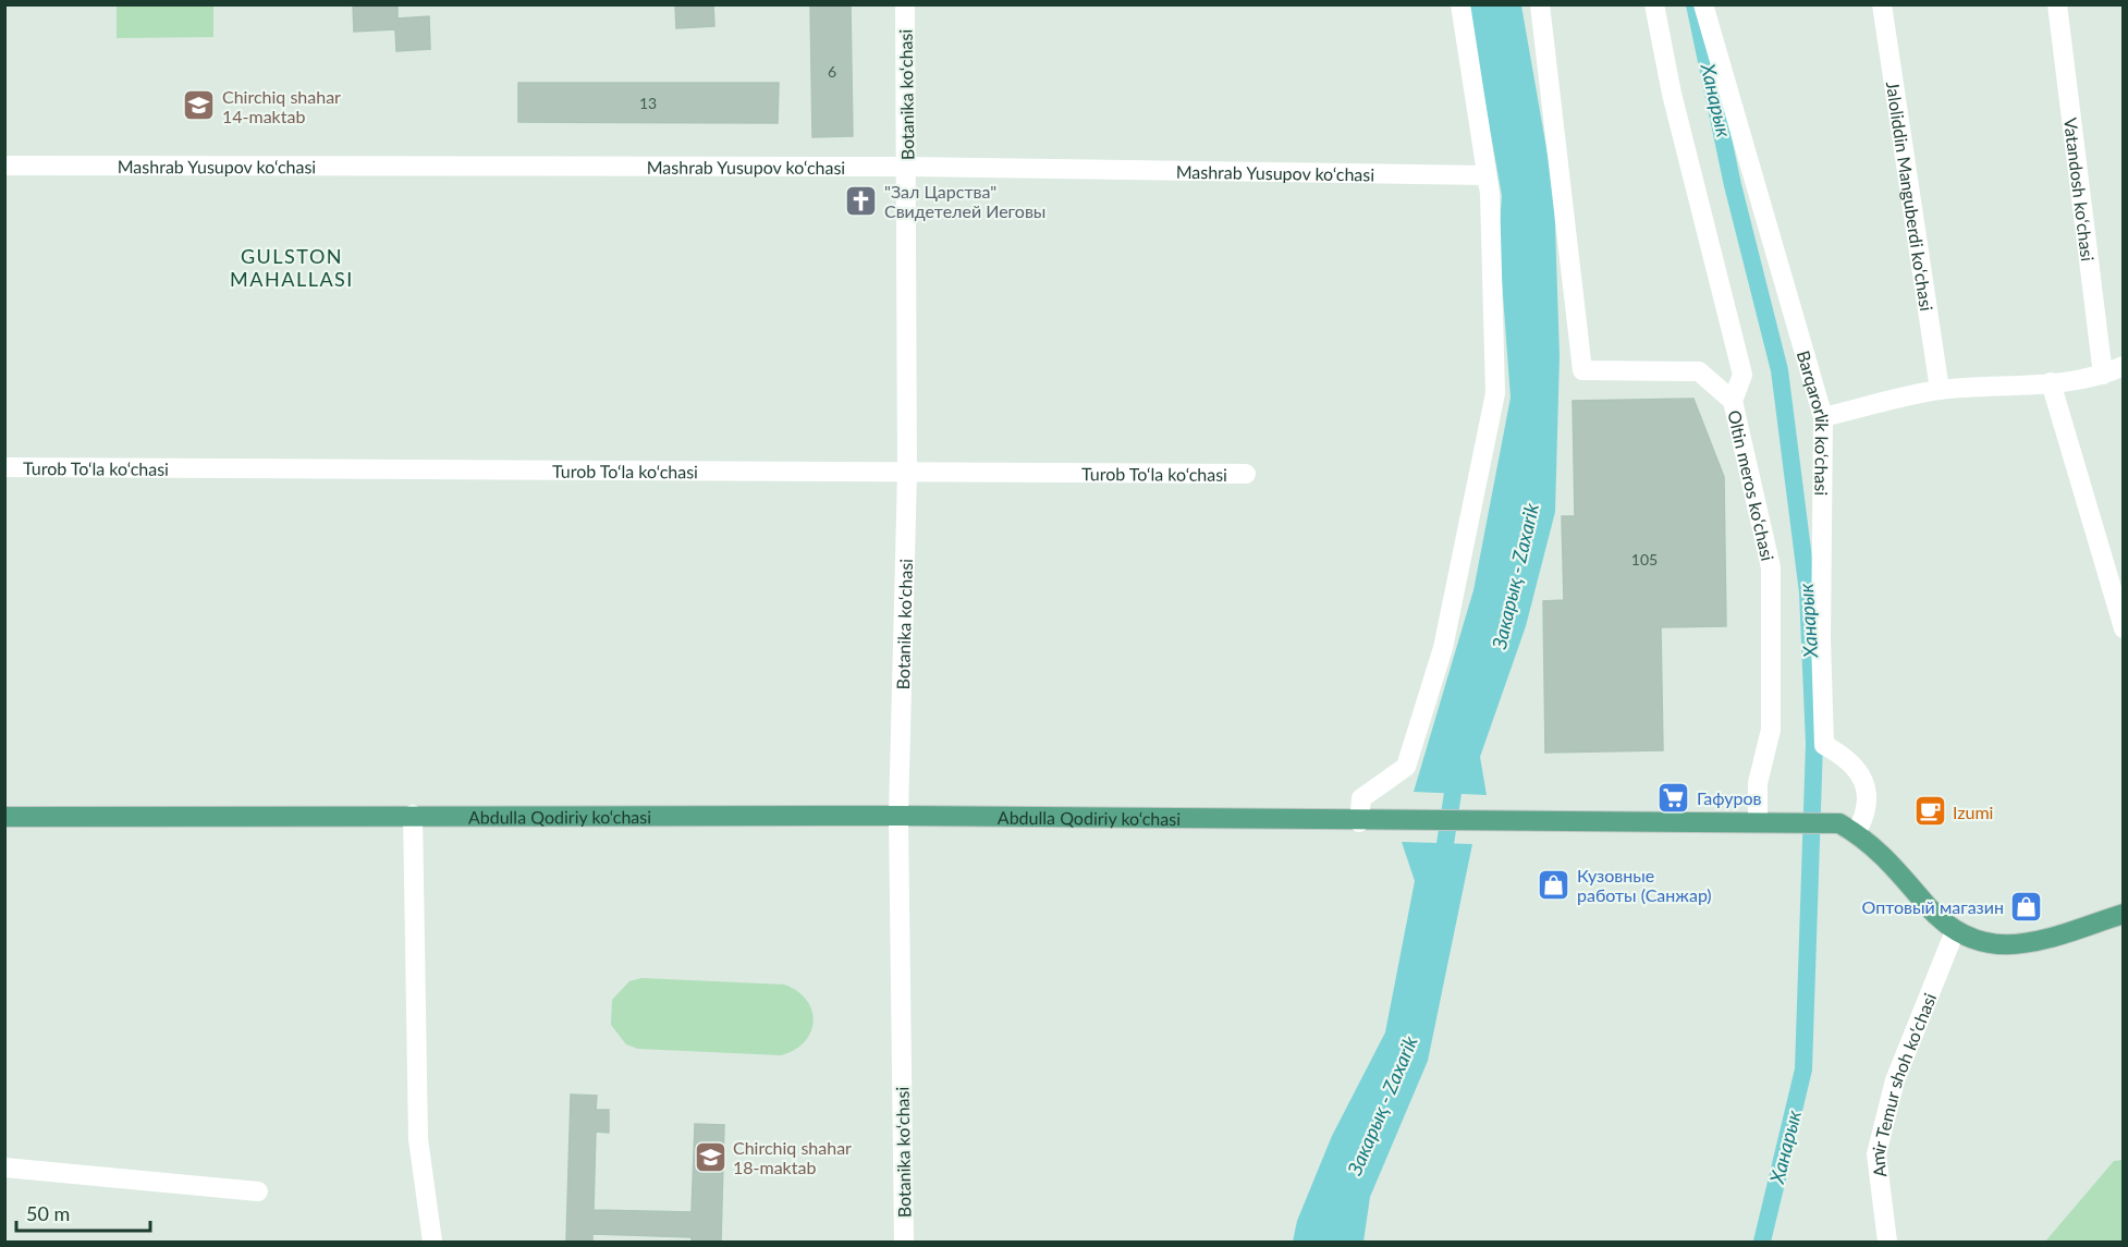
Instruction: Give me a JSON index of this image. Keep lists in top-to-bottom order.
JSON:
{
  "streets": {
    "main road": ["Abdulla Qodiriy ko‘chasi"],
    "street": [
      "Botanika ko‘chasi",
      "Mashrab Yusupov ko‘chasi",
      "Vatandosh ko‘chasi",
      "Jaloliddin Manguberdi ko‘chasi",
      "Barqarorlik ko‘chasi",
      "Turob To‘la ko‘chasi",
      "Oltin meros ko‘chasi",
      "Amir Temur shoh ko‘chasi"
    ]
  },
  "crossings": [
    ["Botanika ko‘chasi", "Mashrab Yusupov ko‘chasi"],
    ["Botanika ko‘chasi", "Turob To‘la ko‘chasi"],
    ["Botanika ko‘chasi", "Abdulla Qodiriy ko‘chasi"],
    ["Barqarorlik ko‘chasi", "Abdulla Qodiriy ko‘chasi"],
    ["Oltin meros ko‘chasi", "Abdulla Qodiriy ko‘chasi"]
  ],
  "districts": ["GULSTON MAHALLASI"],
  "water": ["Ханарык", "Закарық - Zaxarik"],
  "places": {
    "school or university": ["Chirchiq shahar 14-maktab", "Chirchiq shahar 18-maktab"],
    "church": ["\"Зал Царства\" Свидетелей Иеговы"],
    "supermarket": ["Гафуров"],
    "cafe": ["Izumi"],
    "shop": ["Кузовные работы (Санжар)", "Оптовый магазин"]
  },
  "house_numbers": ["6", "13", "105"],
  "scale_bar": "50 m"
}
